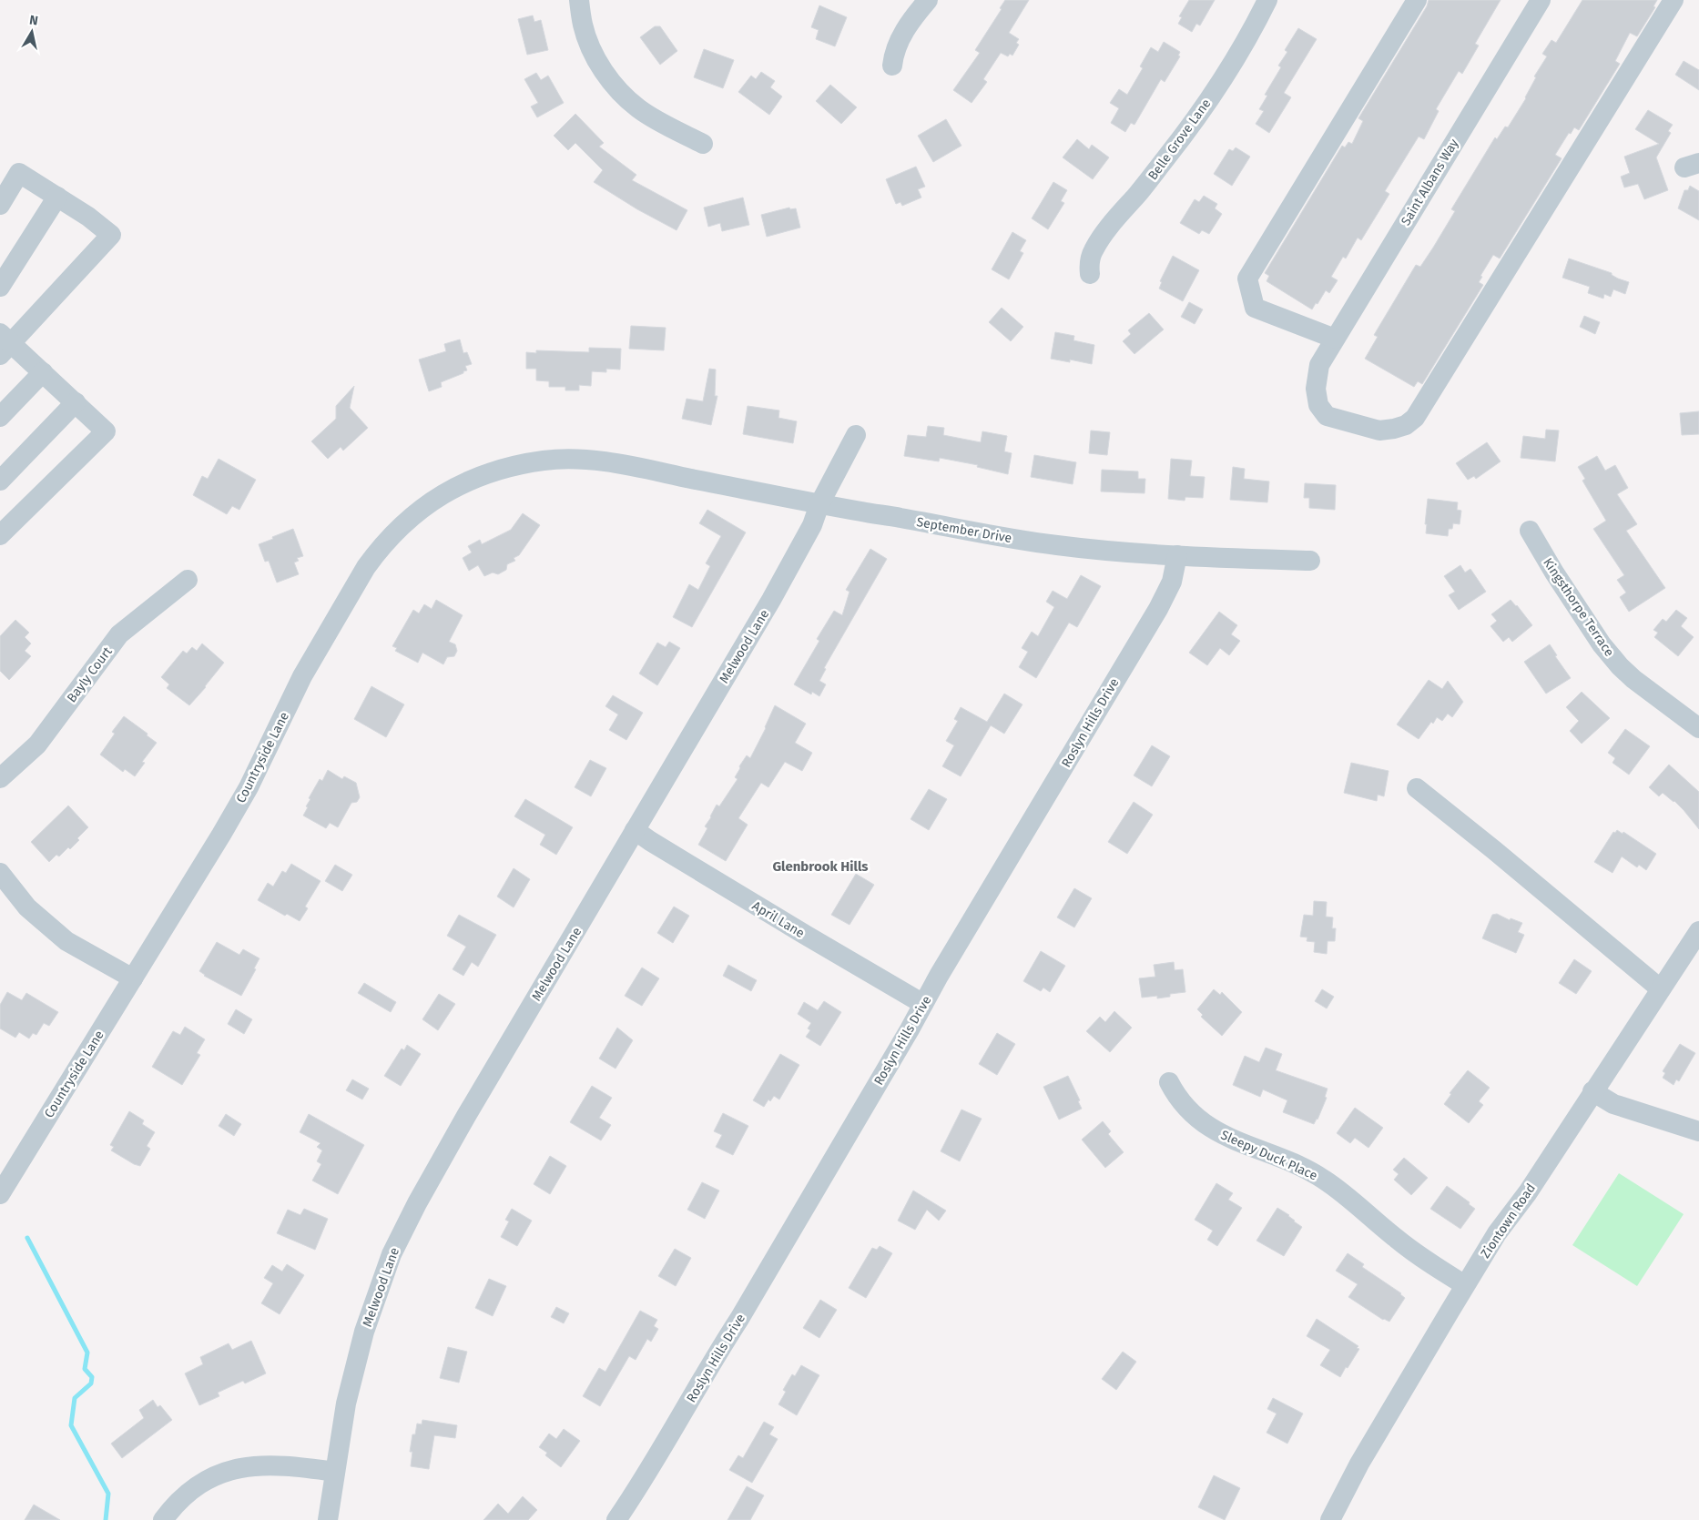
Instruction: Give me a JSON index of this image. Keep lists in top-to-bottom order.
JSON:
{
  "streets": {
    "street": [
      "Belle Grove Lane",
      "Saint Albans Way",
      "September Drive",
      "Kingsthorpe Terrace",
      "Melwood Lane",
      "Bayly Court",
      "Roslyn Hills Drive",
      "Countryside Lane",
      "April Lane",
      "Sleepy Duck Place",
      "Ziontown Road"
    ]
  },
  "crossings": [
    ["September Drive", "Melwood Lane"],
    ["September Drive", "Roslyn Hills Drive"],
    ["September Drive", "Countryside Lane"],
    ["Melwood Lane", "April Lane"],
    ["Roslyn Hills Drive", "April Lane"],
    ["Sleepy Duck Place", "Ziontown Road"]
  ],
  "districts": ["Glenbrook Hills"],
  "north": "top"
}
